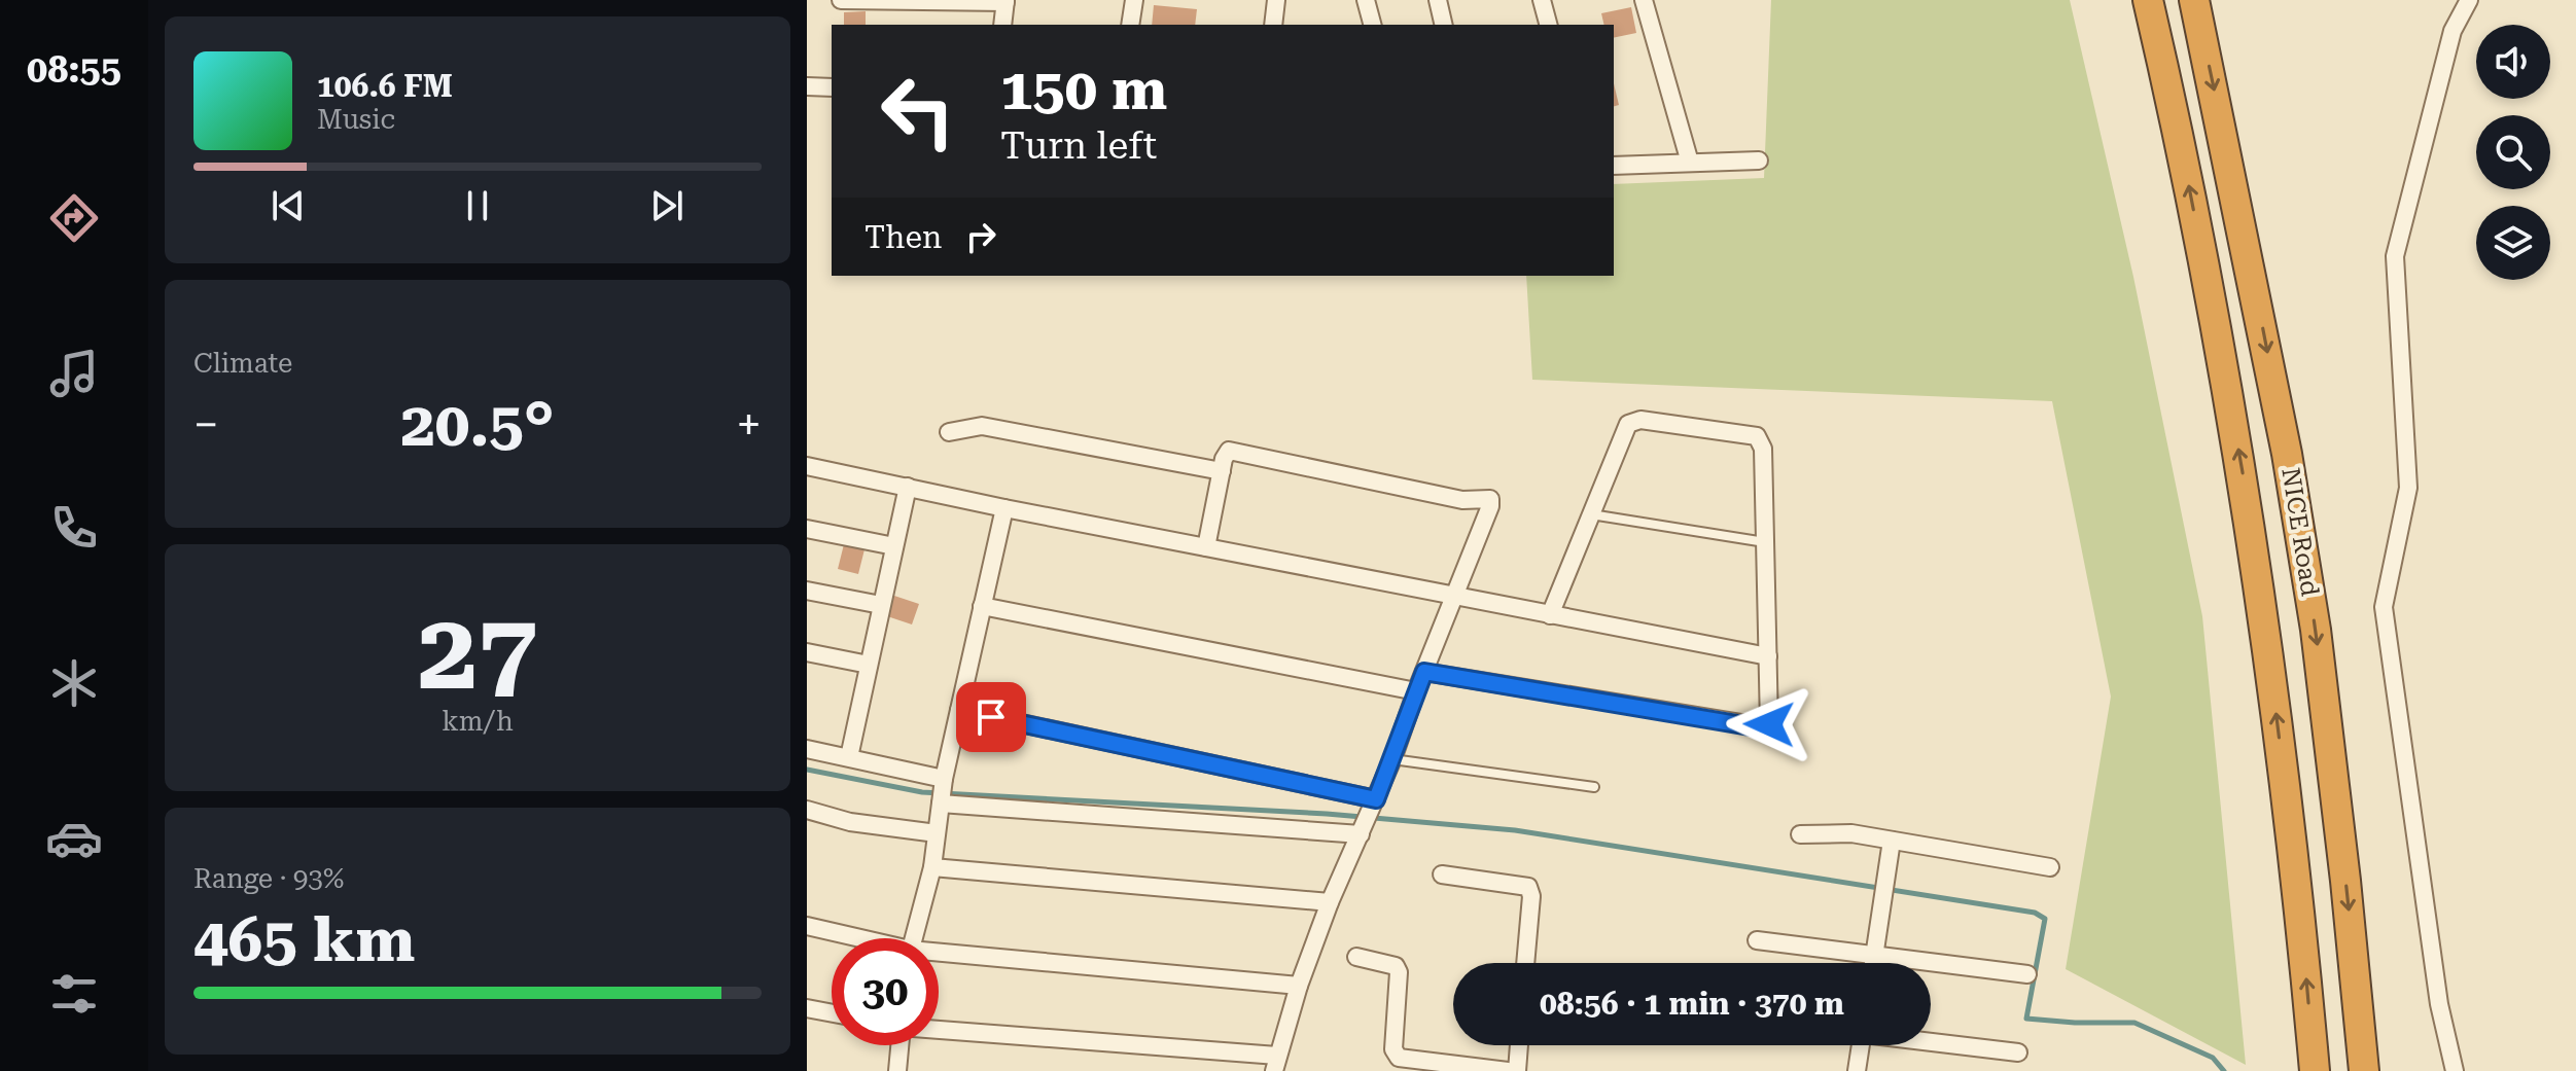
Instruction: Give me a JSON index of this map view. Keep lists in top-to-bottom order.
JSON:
{
  "streets": {
    "highway": ["NICE Road"]
  },
  "page": {
    "tabs": "08:55",
    "turn": ["150 m", "Turn left"],
    "song": ["106.6 FM", "Music"],
    "then": "Then",
    "tile": [
      "Climate",
      ["27", "km/h"],
      ["Range · 93%", "465 km"]
    ],
    "heat": ["−", "20.5°", "+"],
    "limit": "30",
    "trip": "08:56 · 1 min · 370 m"
  }
}
